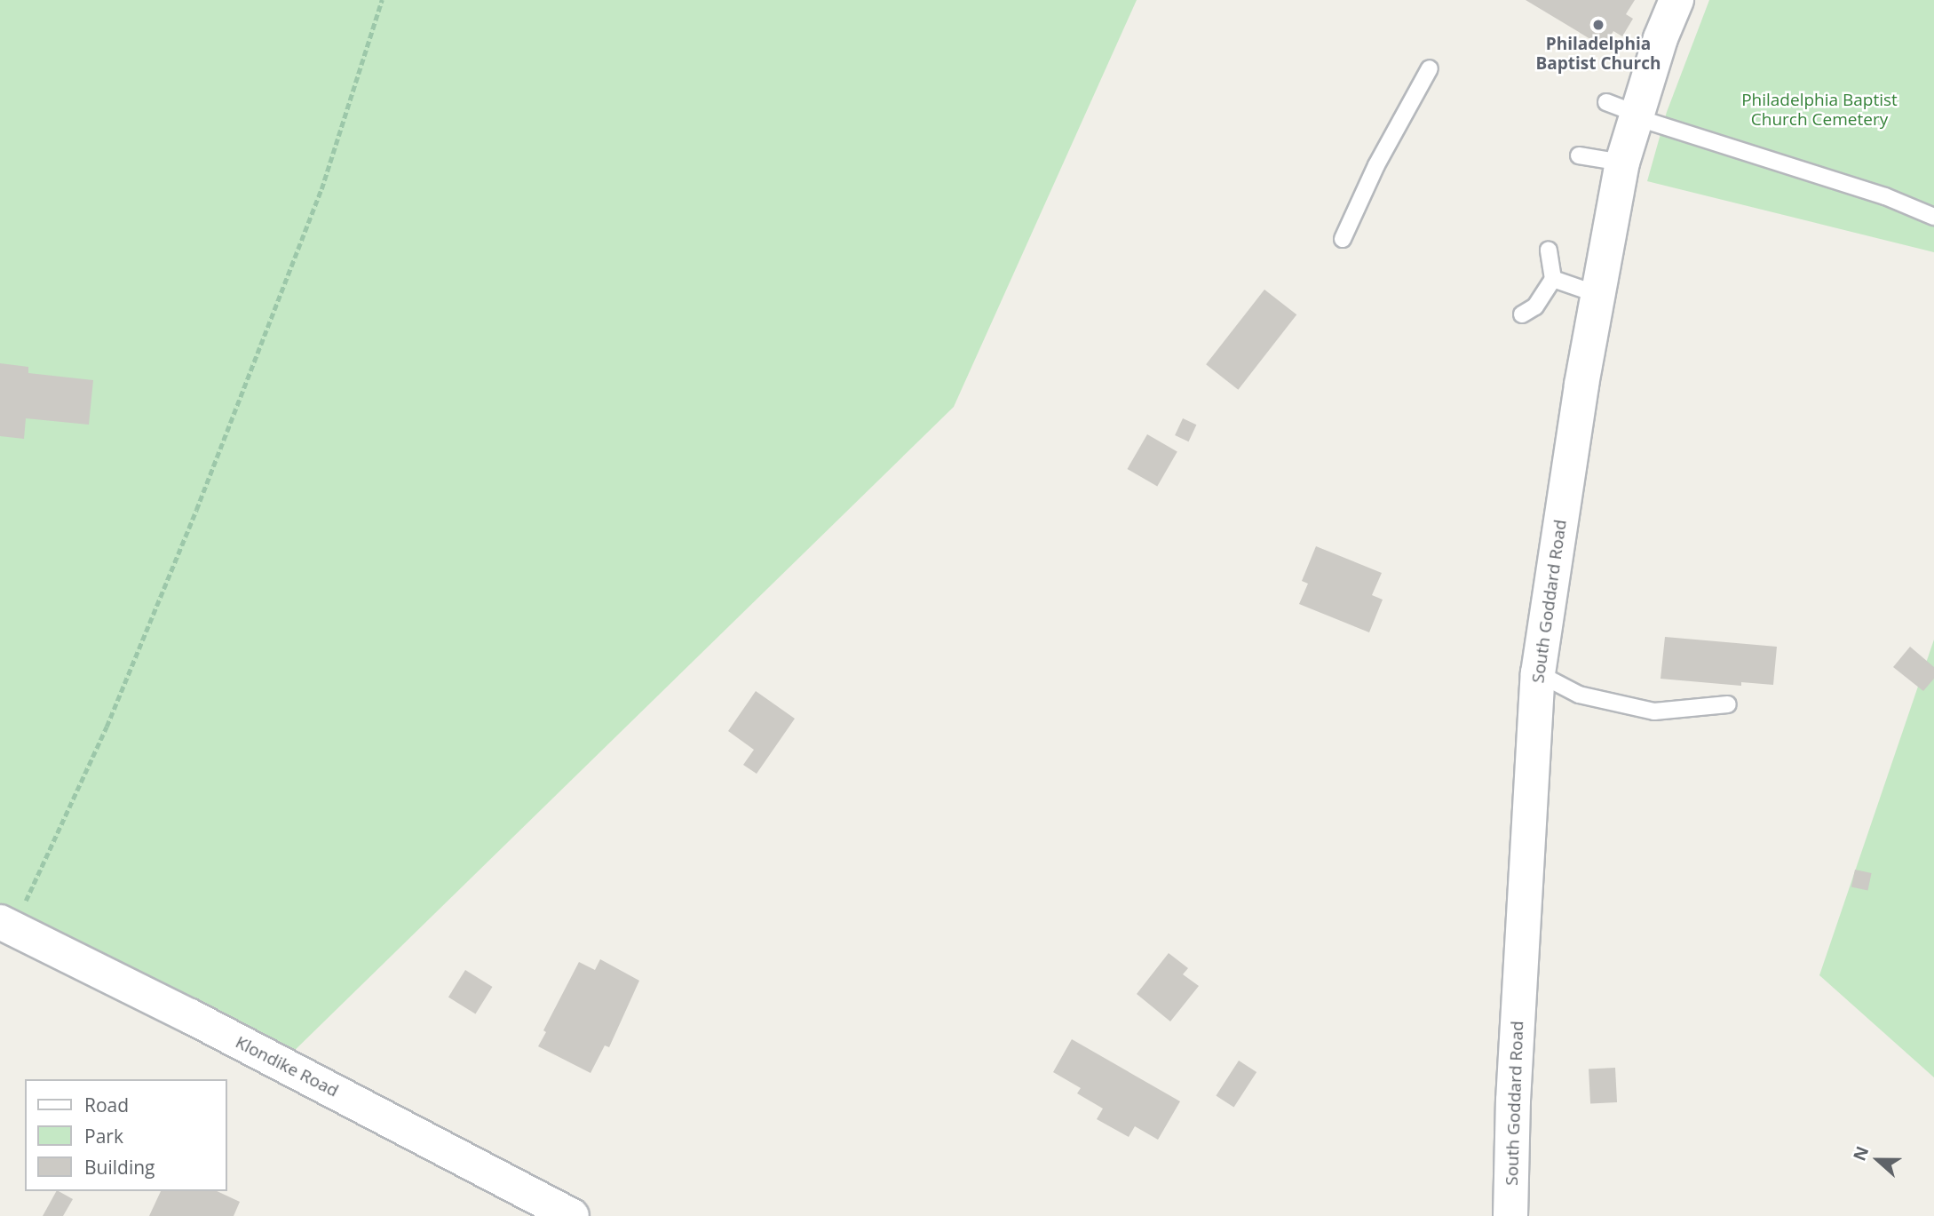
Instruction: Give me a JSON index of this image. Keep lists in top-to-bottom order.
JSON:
{
  "streets": {
    "street": ["South Goddard Road", "Klondike Road"]
  },
  "parks": ["Philadelphia Baptist Church Cemetery"],
  "places": ["Philadelphia Baptist Church"],
  "legend": ["Road", "Park", "Building"],
  "north": "left"
}
